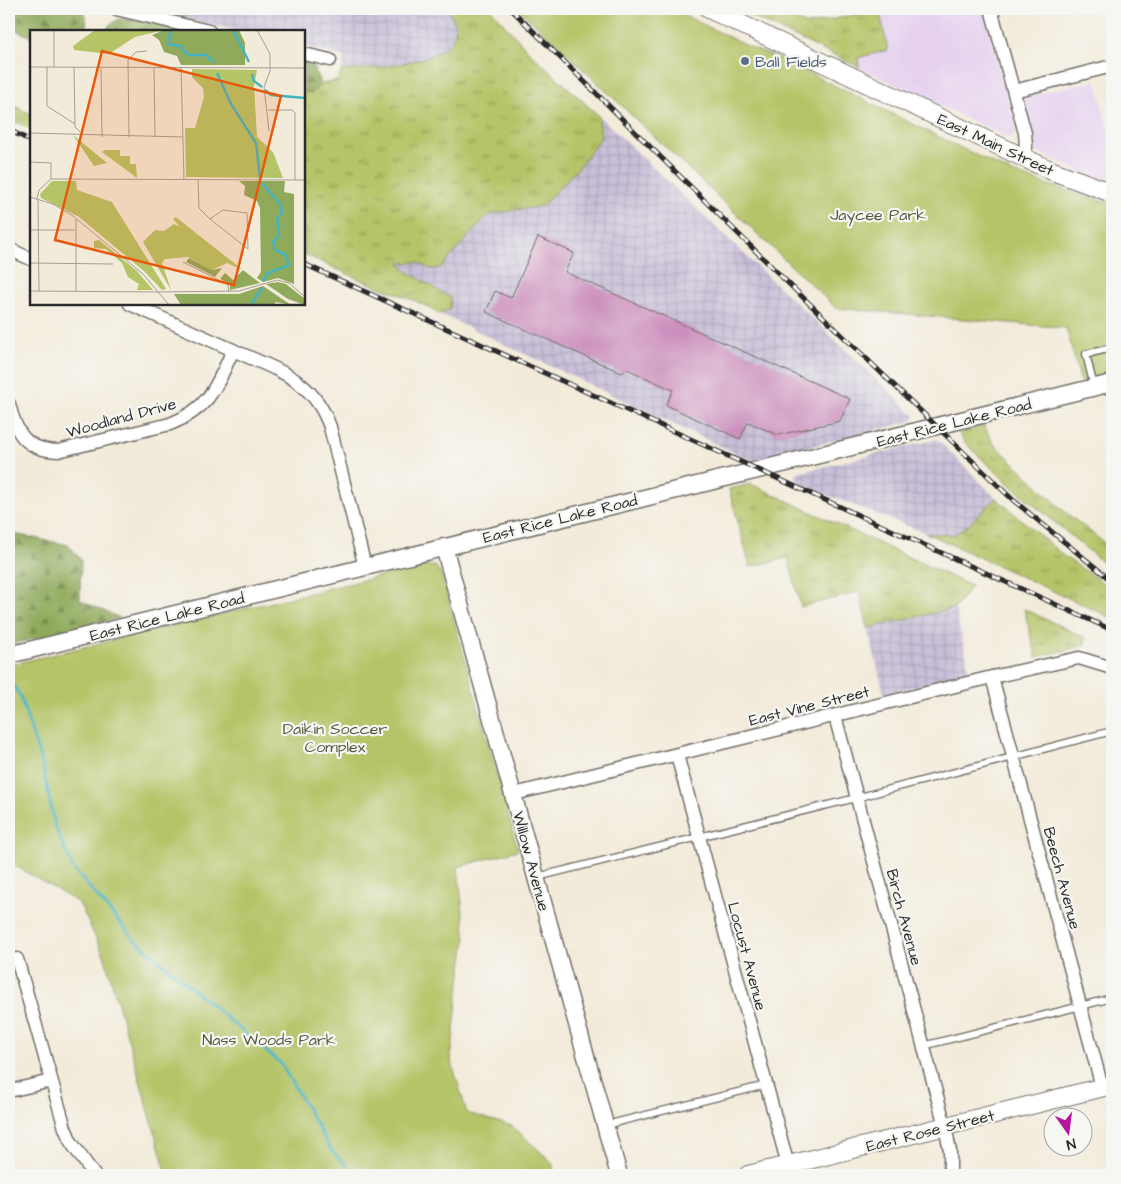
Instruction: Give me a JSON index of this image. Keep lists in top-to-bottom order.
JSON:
{
  "streets": {
    "main road": ["East Main Street", "East Rose Street"],
    "street": [
      "Woodland Drive",
      "East Rice Lake Road",
      "East Vine Street",
      "Willow Avenue",
      "Beech Avenue",
      "Birch Avenue",
      "Locust Avenue"
    ]
  },
  "crossings": [
    ["East Rice Lake Road", "Willow Avenue"],
    ["East Vine Street", "Willow Avenue"],
    ["East Vine Street", "Beech Avenue"],
    ["East Vine Street", "Birch Avenue"],
    ["East Vine Street", "Locust Avenue"],
    ["Beech Avenue", "East Rose Street"],
    ["Birch Avenue", "East Rose Street"],
    ["Locust Avenue", "East Rose Street"]
  ],
  "parks": ["Jaycee Park", "Daikin Soccer Complex", "Nass Woods Park"],
  "places": ["Ball Fields"],
  "north": "bottom"
}
